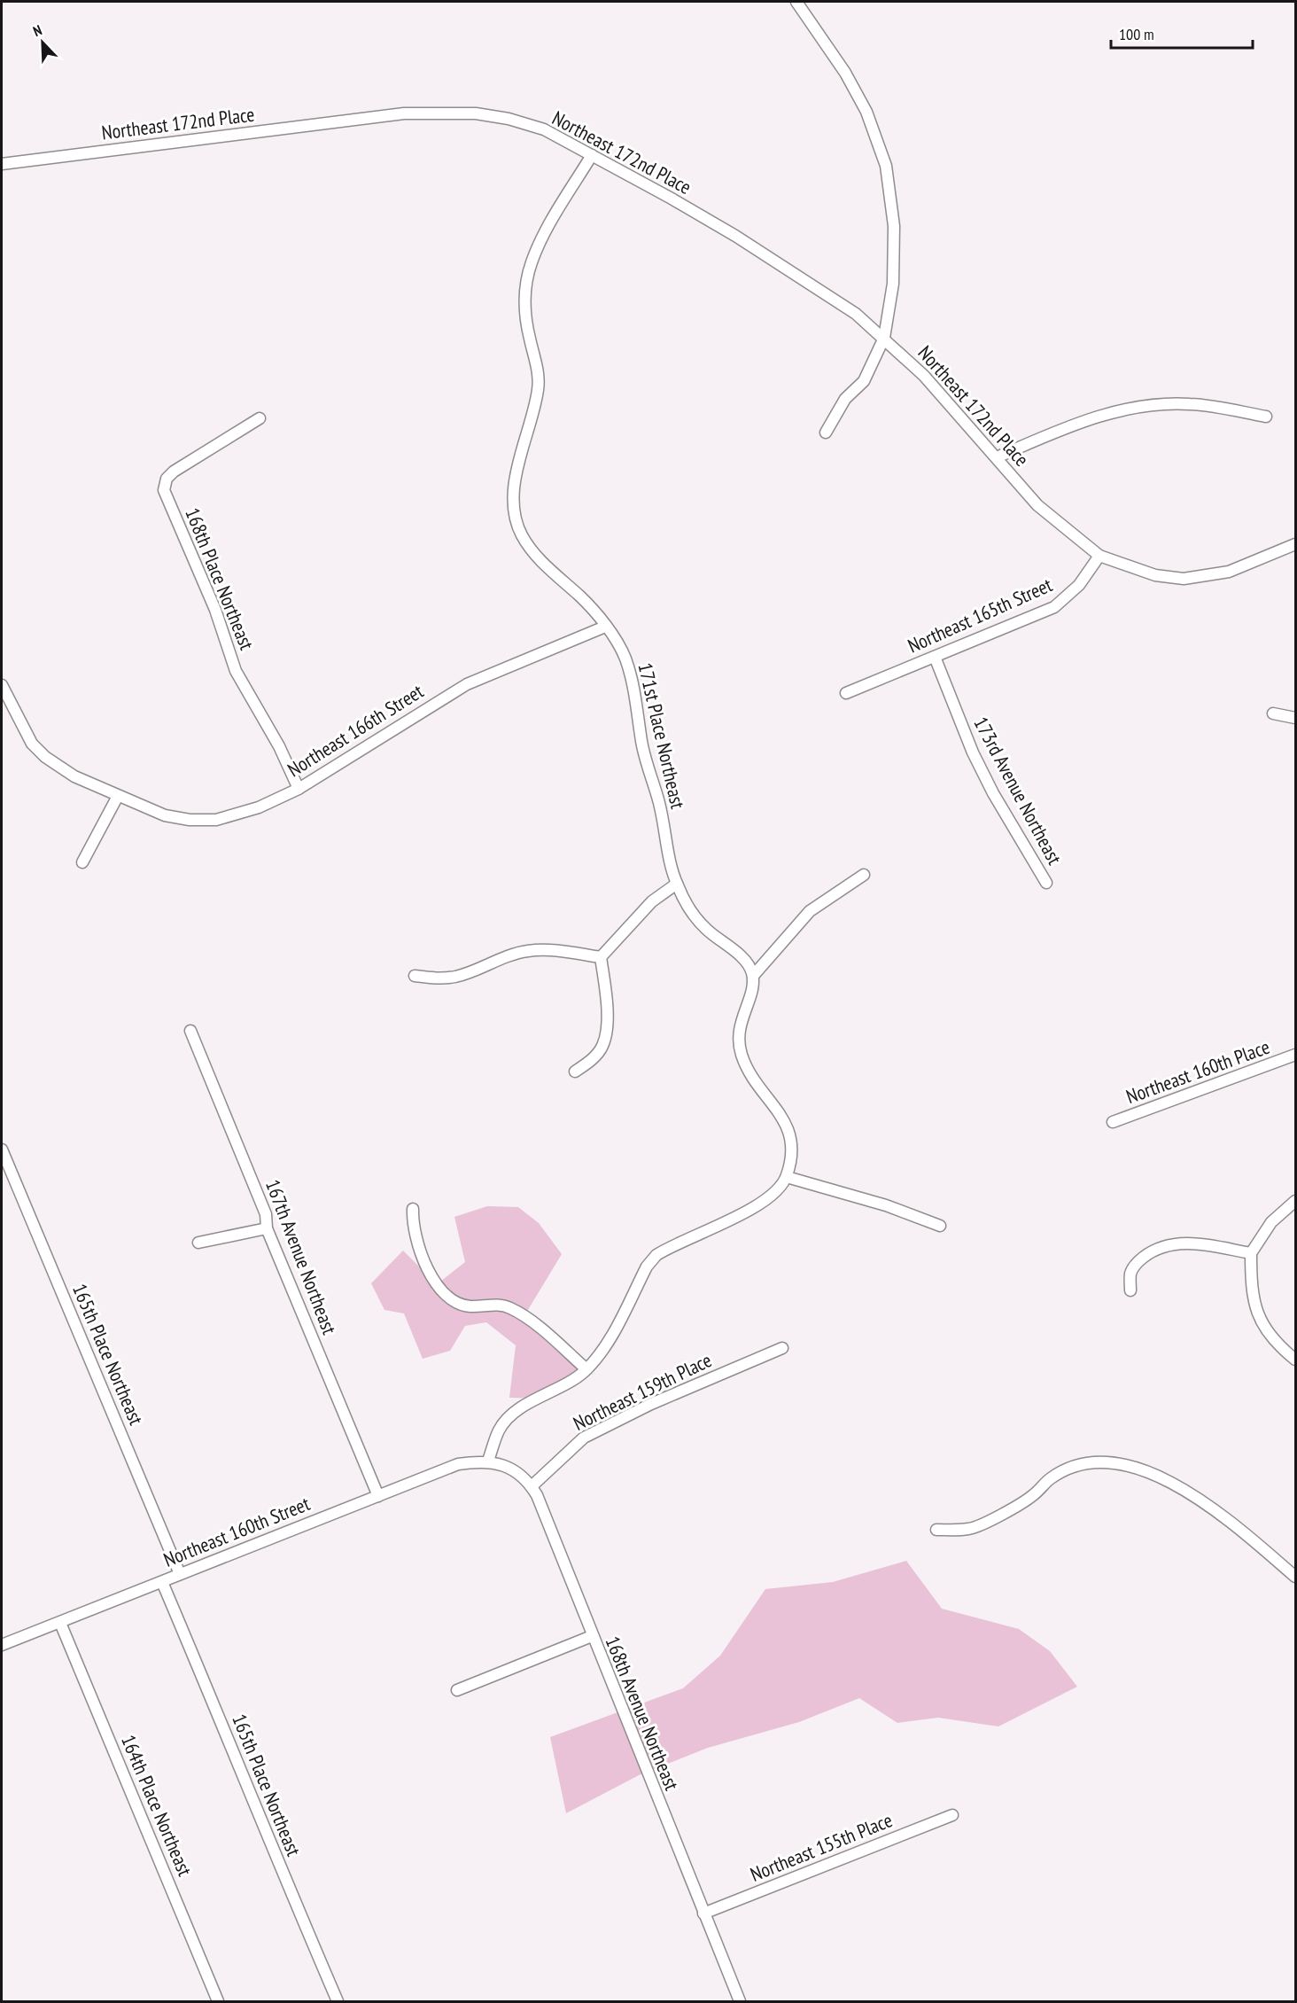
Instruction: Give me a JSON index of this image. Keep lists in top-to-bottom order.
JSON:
{
  "streets": {
    "street": [
      "Northeast 172nd Place",
      "168th Place Northeast",
      "Northeast 165th Street",
      "Northeast 166th Street",
      "171st Place Northeast",
      "173rd Avenue Northeast",
      "Northeast 160th Place",
      "167th Avenue Northeast",
      "165th Place Northeast",
      "Northeast 159th Place",
      "Northeast 160th Street",
      "168th Avenue Northeast",
      "164th Place Northeast",
      "Northeast 155th Place"
    ]
  },
  "crossings": [
    ["Northeast 172nd Place", "Northeast 165th Street"],
    ["Northeast 172nd Place", "171st Place Northeast"],
    ["168th Place Northeast", "Northeast 166th Street"],
    ["Northeast 165th Street", "173rd Avenue Northeast"],
    ["Northeast 166th Street", "171st Place Northeast"],
    ["167th Avenue Northeast", "Northeast 160th Street"],
    ["165th Place Northeast", "Northeast 160th Street"],
    ["Northeast 159th Place", "168th Avenue Northeast"],
    ["Northeast 160th Street", "168th Avenue Northeast"],
    ["Northeast 160th Street", "164th Place Northeast"],
    ["168th Avenue Northeast", "Northeast 155th Place"]
  ],
  "scale_bar": "100 m",
  "north": "top left"
}
